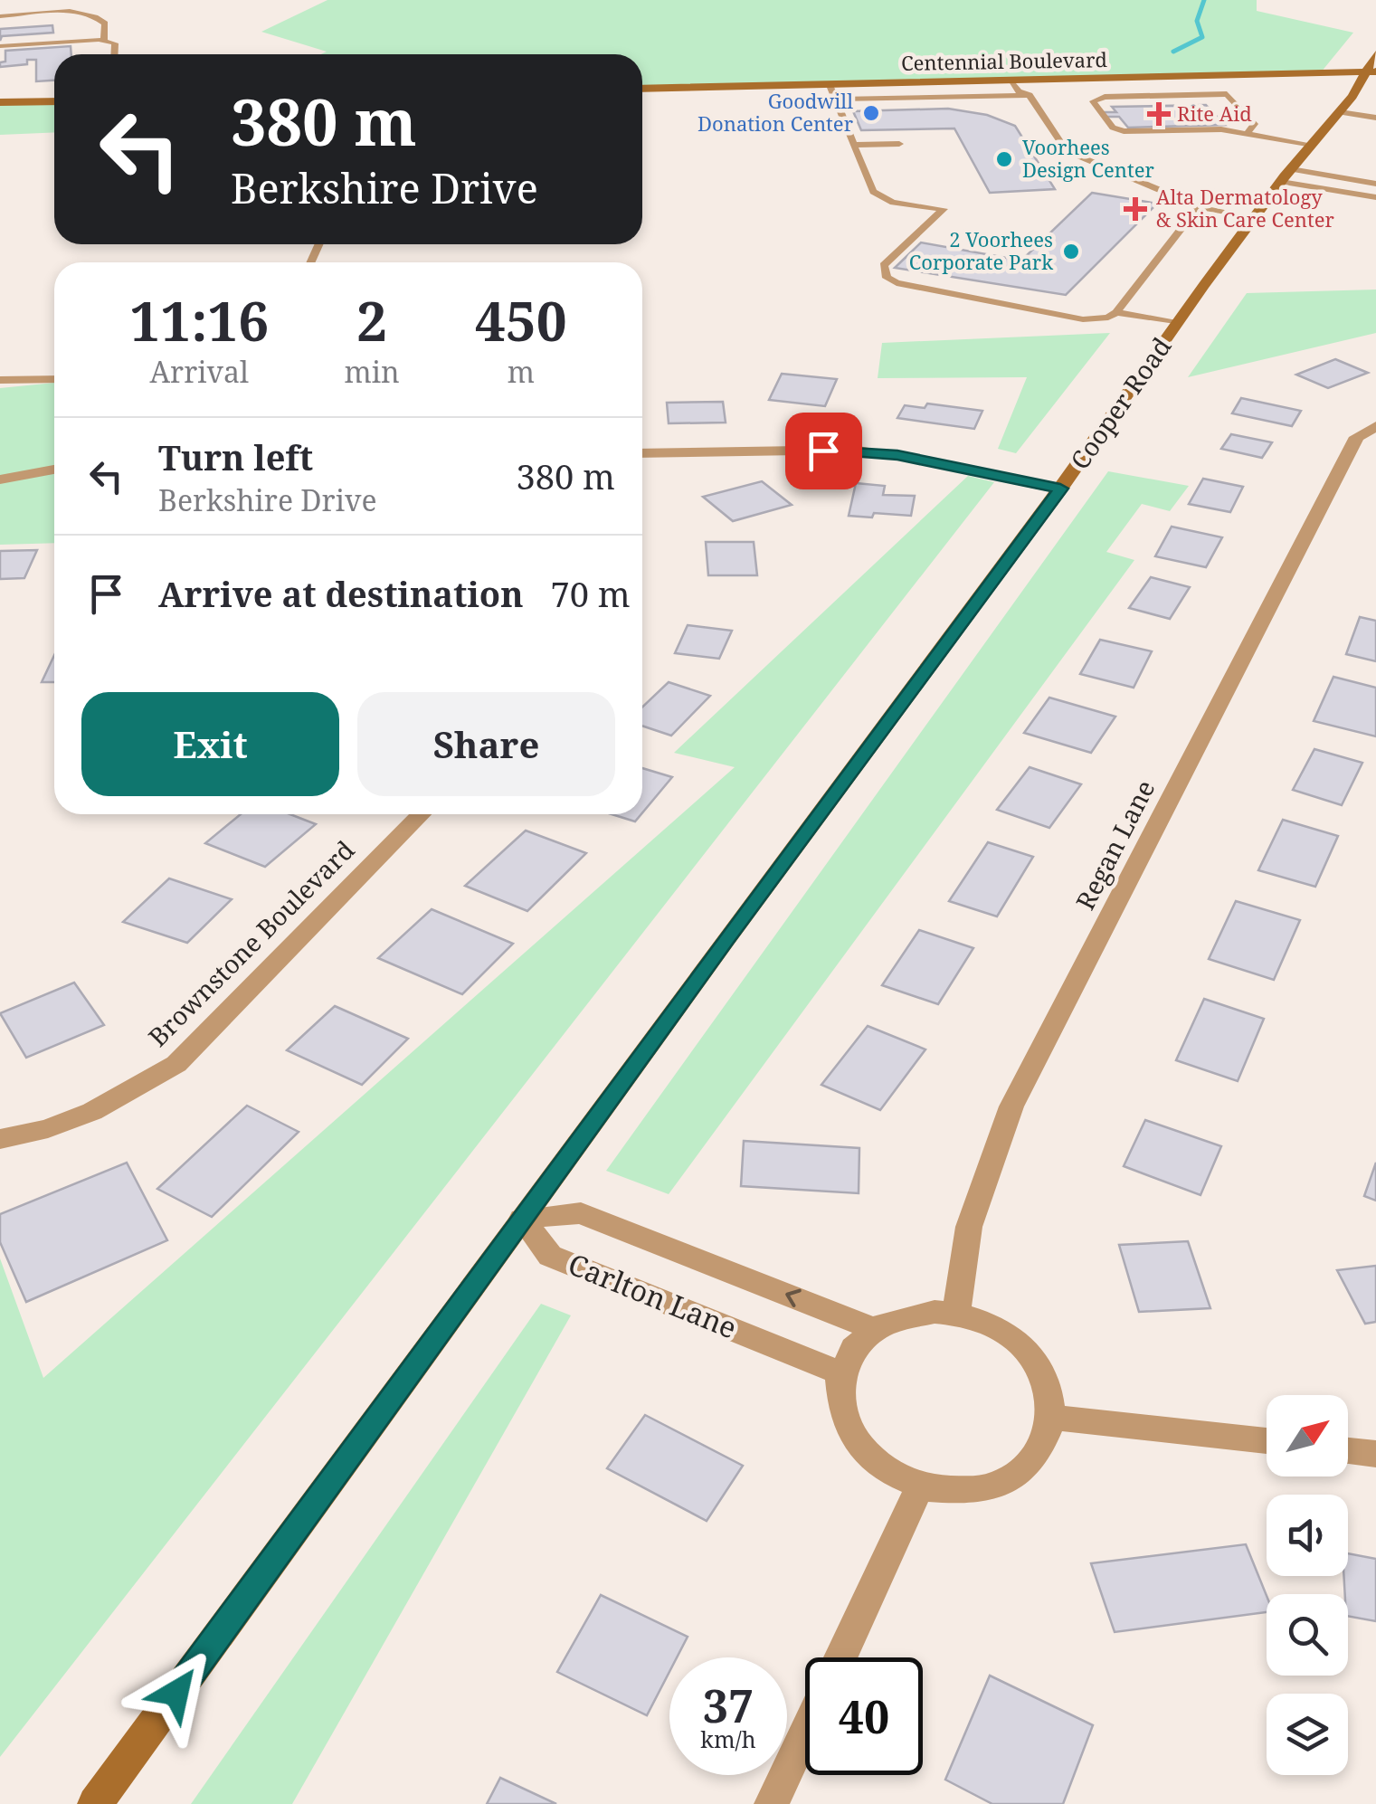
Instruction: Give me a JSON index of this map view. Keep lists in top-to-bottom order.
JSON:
{
  "streets": {
    "street": [
      "Centennial Boulevard",
      "Cooper Road",
      "Regan Lane",
      "Brownstone Boulevard",
      "Carlton Lane"
    ]
  },
  "crossings": [
    ["Centennial Boulevard", "Cooper Road"],
    ["Cooper Road", "Carlton Lane"],
    ["Regan Lane", "Carlton Lane"]
  ],
  "places": {
    "other": ["Goodwill Donation Center", "Voorhees Design Center", "2 Voorhees Corporate Park"],
    "health": ["Rite Aid", "Alta Dermatology & Skin Care Center"]
  },
  "north": "top right",
  "page": {
    "turn": ["380 m", "Berkshire Drive"],
    "eta": [
      "11:16",
      "Arrival",
      "2",
      "min",
      "450",
      "m"
    ],
    "list": [
      {
        "name": "Turn left",
        "note": "Berkshire Drive",
        "value": "380 m"
      },
      {
        "name": "Arrive at destination",
        "value": "70 m"
      }
    ],
    "buttons": ["Exit", "Share"],
    "speed": "37 km/h",
    "limit": "40"
  }
}
